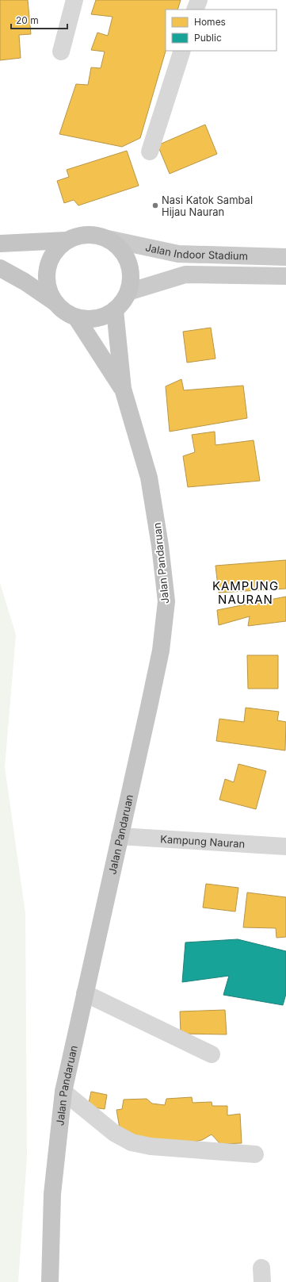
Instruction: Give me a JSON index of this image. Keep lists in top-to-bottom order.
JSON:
{
  "streets": {
    "highway": ["Jalan Pandaruan"],
    "main road": ["Jalan Indoor Stadium"],
    "street": ["Kampung Nauran"]
  },
  "crossings": [
    ["Jalan Indoor Stadium", "Jalan Pandaruan"],
    ["Jalan Pandaruan", "Kampung Nauran"]
  ],
  "districts": ["KAMPUNG NAURAN"],
  "places": ["Nasi Katok Sambal Hijau Nauran"],
  "legend": ["Homes", "Public"],
  "scale_bar": "20 m"
}
